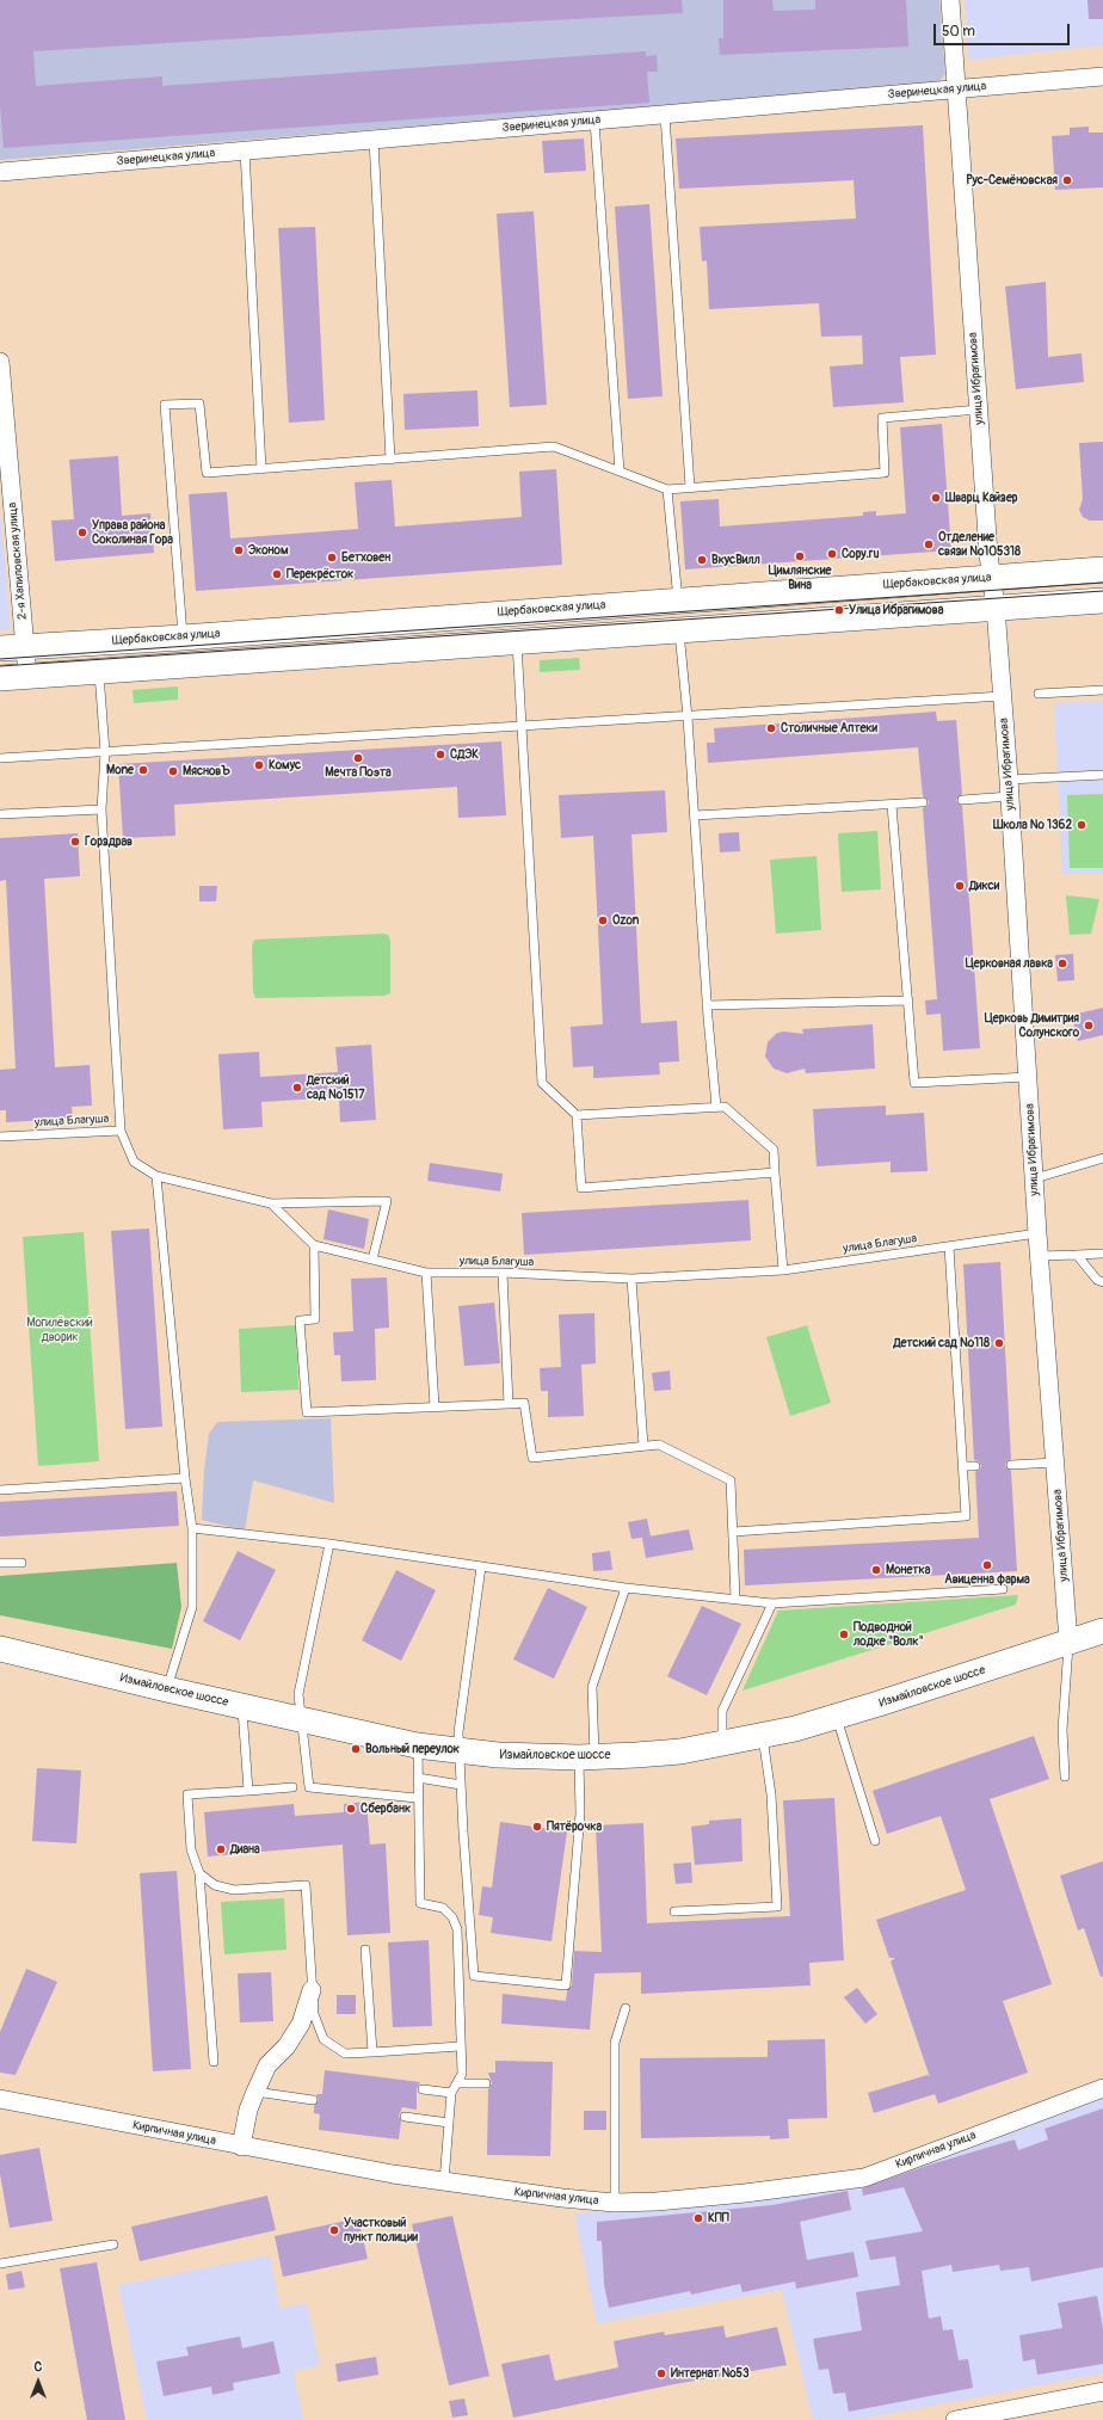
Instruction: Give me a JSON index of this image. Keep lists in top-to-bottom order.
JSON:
{
  "streets": {
    "main road": ["Щербаковская улица", "Измайловское шоссе"],
    "street": [
      "Зверинецкая улица",
      "улица Ибрагимова",
      "2-я Хапиловская улица",
      "Кирпичная улица"
    ],
    "lane": ["улица Благуша"]
  },
  "crossings": [
    ["Зверинецкая улица", "улица Ибрагимова"],
    ["улица Ибрагимова", "Щербаковская улица"],
    ["улица Ибрагимова", "улица Благуша"],
    ["улица Ибрагимова", "Измайловское шоссе"],
    ["2-я Хапиловская улица", "Щербаковская улица"]
  ],
  "parks": ["Могилёвский дворик"],
  "places": [
    "Рус-Семёновская",
    "Шварц Кайзер",
    "Управа района Соколиная Гора",
    "Отделение связи №105318",
    "Эконом",
    "Copy.ru",
    "Цимлянские Вина",
    "Бетховен",
    "ВкусВилл",
    "Перекрёсток",
    "Улица Ибрагимова",
    "Столичные Аптеки",
    "СДЭК",
    "Мечта Поэта",
    "Комус",
    "Mone",
    "МясновЪ",
    "Школа № 1362",
    "Горздрав",
    "Дикси",
    "Ozon",
    "Церковная лавка",
    "Церковь Димитрия Солунского",
    "Детский сад №1517",
    "Детский сад №118",
    "Авиценна фарма",
    "Монетка",
    "Подводной лодке \"Волк\"",
    "Вольный переулок",
    "Сбербанк",
    "Пятёрочка",
    "Диана",
    "КПП",
    "Участковый пункт полиции",
    "Интернат №53"
  ],
  "scale_bar": "50 m",
  "north": "top"
}
